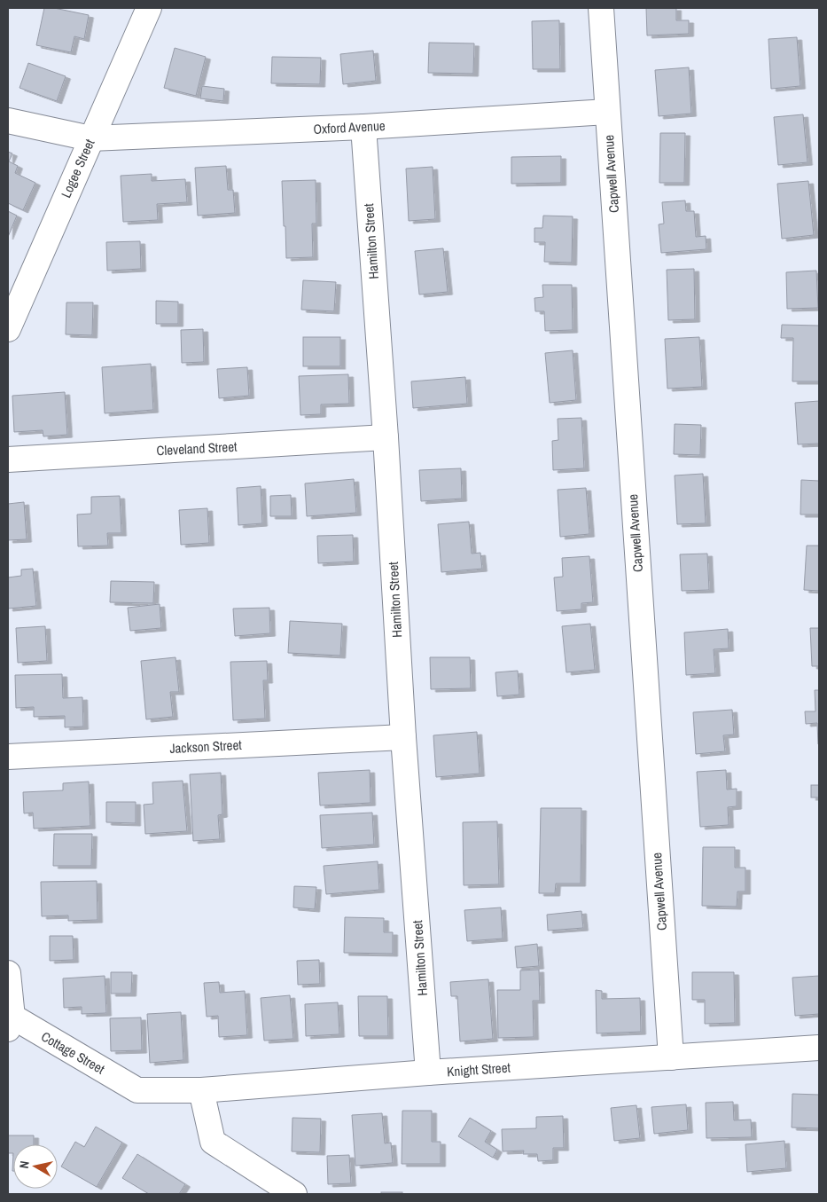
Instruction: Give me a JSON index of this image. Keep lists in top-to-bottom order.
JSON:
{
  "streets": {
    "street": [
      "Oxford Avenue",
      "Logee Street",
      "Capwell Avenue",
      "Hamilton Street",
      "Cleveland Street",
      "Jackson Street",
      "Cottage Street",
      "Knight Street"
    ]
  },
  "crossings": [
    ["Oxford Avenue", "Logee Street"],
    ["Oxford Avenue", "Capwell Avenue"],
    ["Oxford Avenue", "Hamilton Street"],
    ["Capwell Avenue", "Knight Street"],
    ["Hamilton Street", "Cleveland Street"],
    ["Hamilton Street", "Jackson Street"],
    ["Hamilton Street", "Knight Street"],
    ["Cottage Street", "Knight Street"]
  ],
  "north": "left"
}
